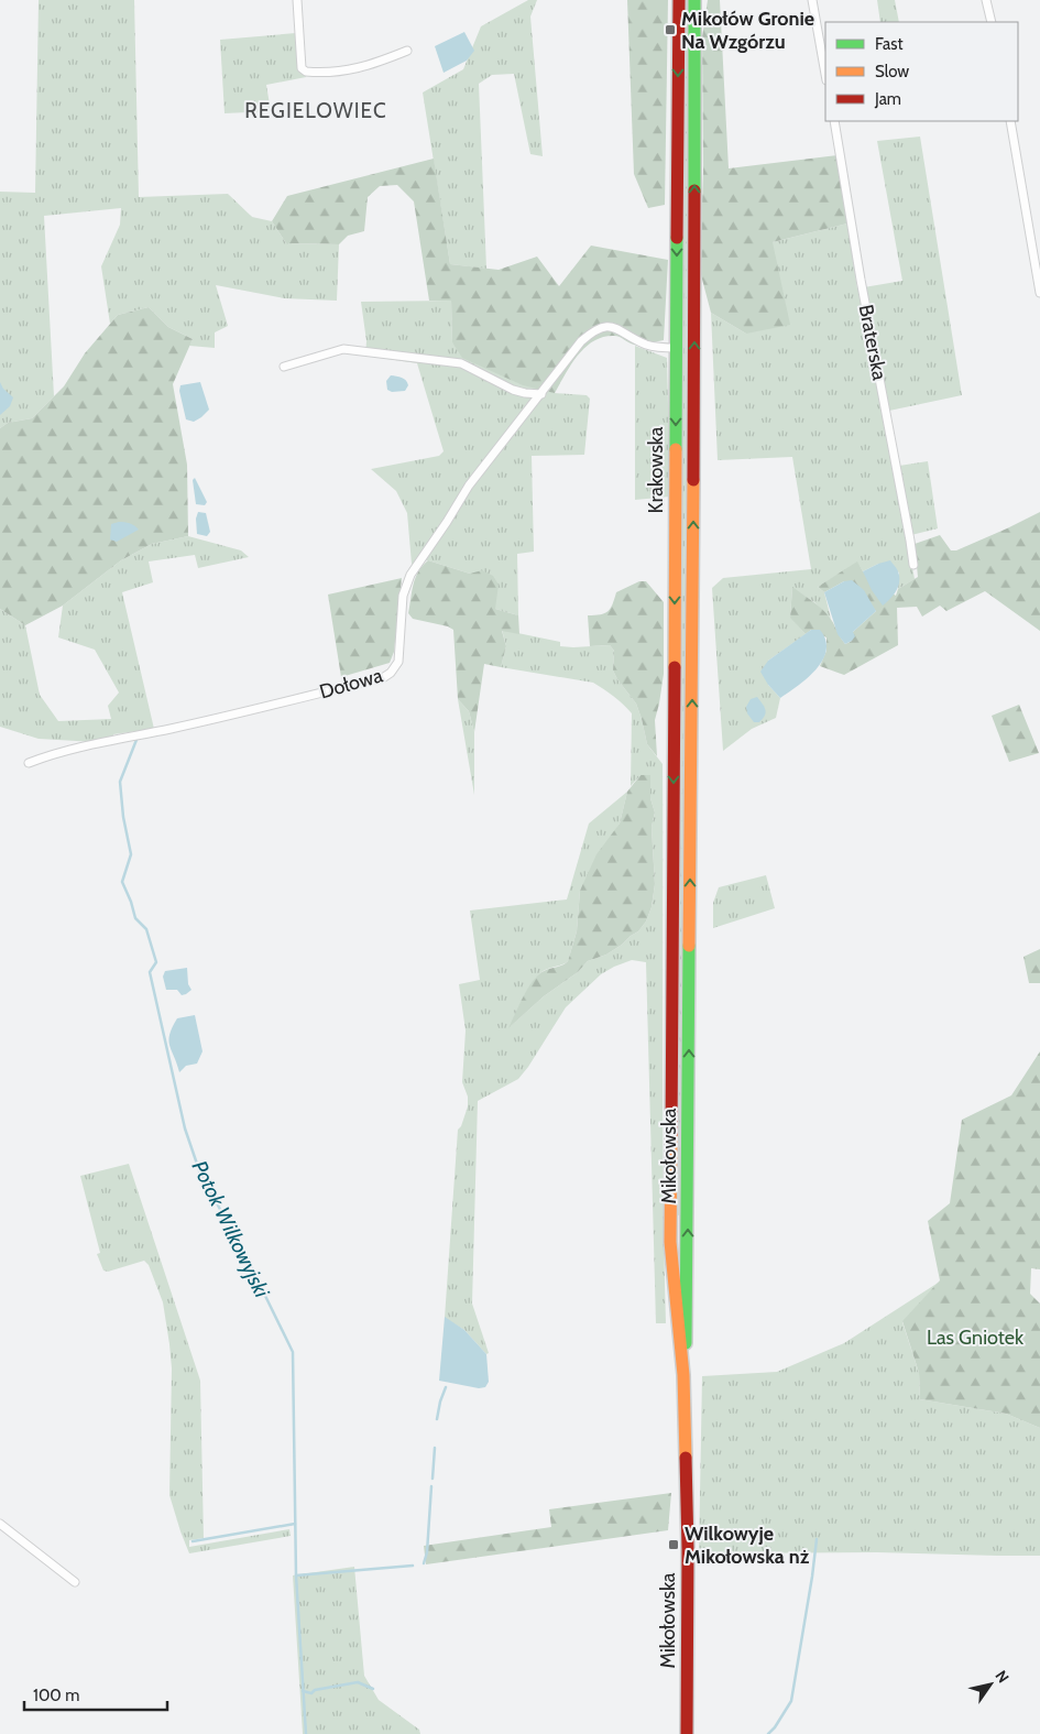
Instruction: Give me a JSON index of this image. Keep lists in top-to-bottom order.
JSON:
{
  "streets": {
    "main road": ["Krakowska", "Mikołowska"],
    "street": ["Braterska", "Dołowa"]
  },
  "crossings": [
    ["Krakowska", "Dołowa"],
    ["Krakowska", "Mikołowska"]
  ],
  "districts": ["REGIELOWIEC"],
  "water": ["Potok Wilkowyjski"],
  "parks": ["Las Gniotek"],
  "places": {
    "transit": ["Mikołów Gronie Na Wzgórzu", "Wilkowyje Mikołowska nż"]
  },
  "legend": ["Fast", "Slow", "Jam"],
  "scale_bar": "100 m",
  "north": "top right"
}
